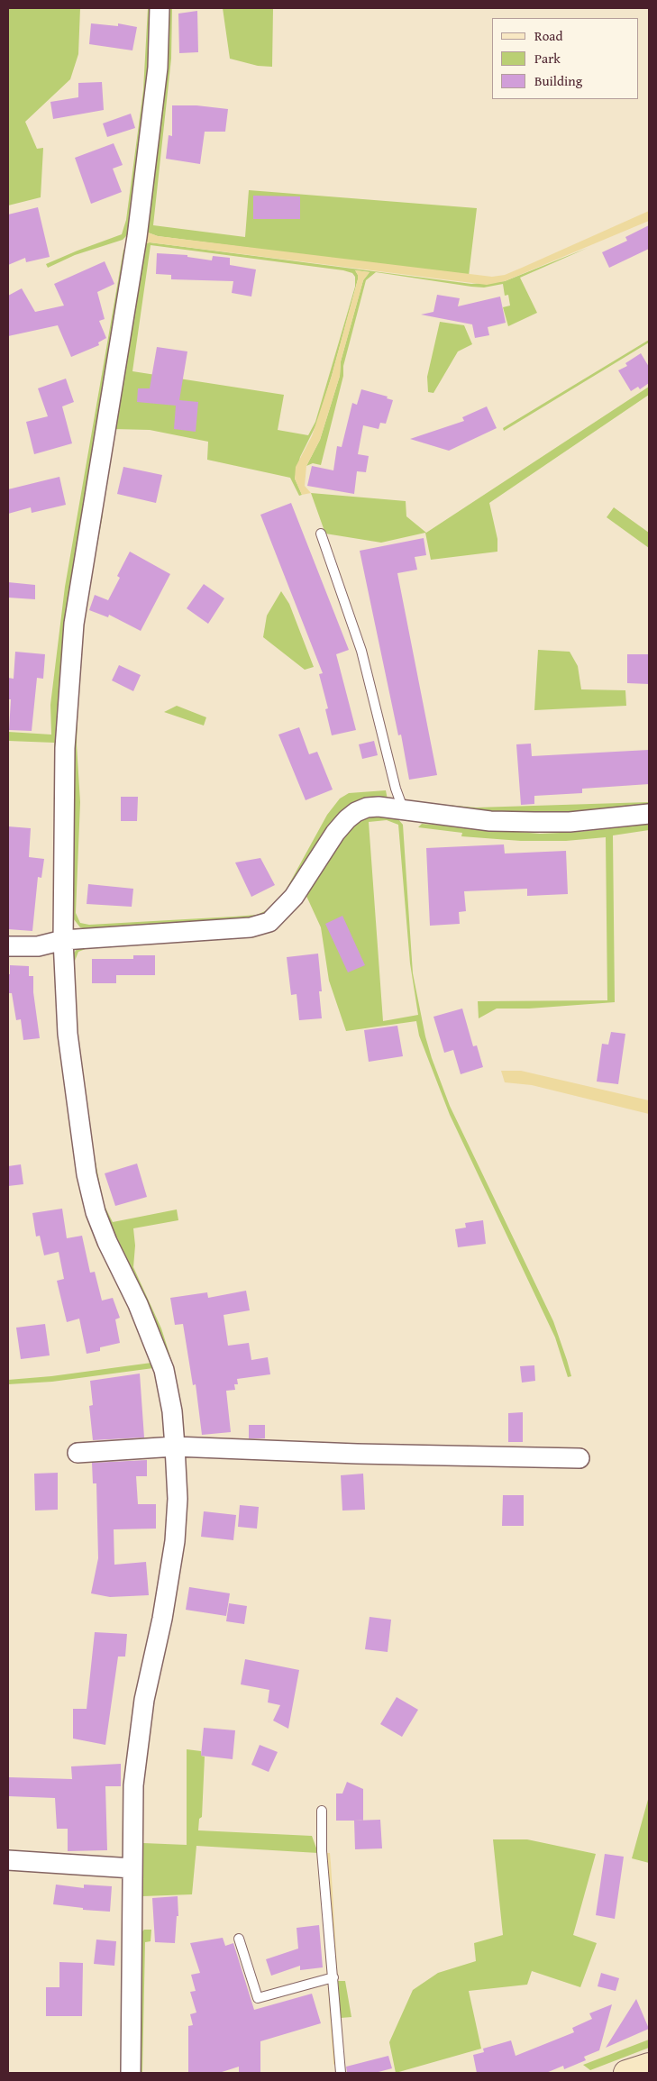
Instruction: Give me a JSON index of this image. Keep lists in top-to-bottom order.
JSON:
{
  "legend": ["Road", "Park", "Building"]
}
